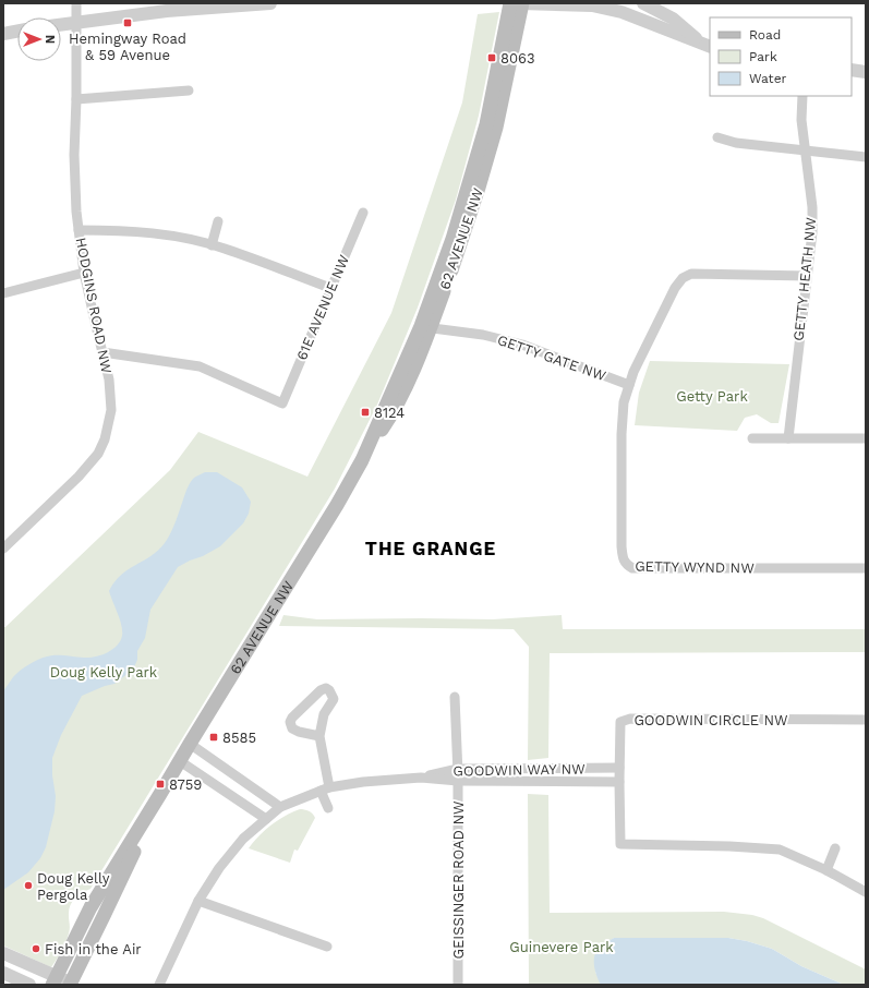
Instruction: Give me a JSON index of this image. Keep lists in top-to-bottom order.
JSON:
{
  "streets": {
    "main road": ["62 AVENUE NW"],
    "street": [
      "GETTY HEATH NW",
      "HODGINS ROAD NW",
      "61E AVENUE NW",
      "GETTY GATE NW",
      "GETTY WYND NW",
      "GOODWIN CIRCLE NW",
      "GOODWIN WAY NW",
      "GEISSINGER ROAD NW"
    ]
  },
  "crossings": [
    ["62 AVENUE NW", "GETTY GATE NW"],
    ["GETTY HEATH NW", "GETTY WYND NW"],
    ["HODGINS ROAD NW", "61E AVENUE NW"],
    ["GETTY GATE NW", "GETTY WYND NW"],
    ["GOODWIN CIRCLE NW", "GOODWIN WAY NW"],
    ["GOODWIN WAY NW", "GEISSINGER ROAD NW"]
  ],
  "districts": ["THE GRANGE"],
  "parks": ["Getty Park", "Doug Kelly Park", "Guinevere Park"],
  "places": {
    "transit": [
      "Hemingway Road & 59 Avenue",
      "8063",
      "8124",
      "8585",
      "8759"
    ],
    "other": ["Doug Kelly Pergola", "Fish in the Air"]
  },
  "legend": ["Road", "Park", "Water"],
  "north": "right"
}
